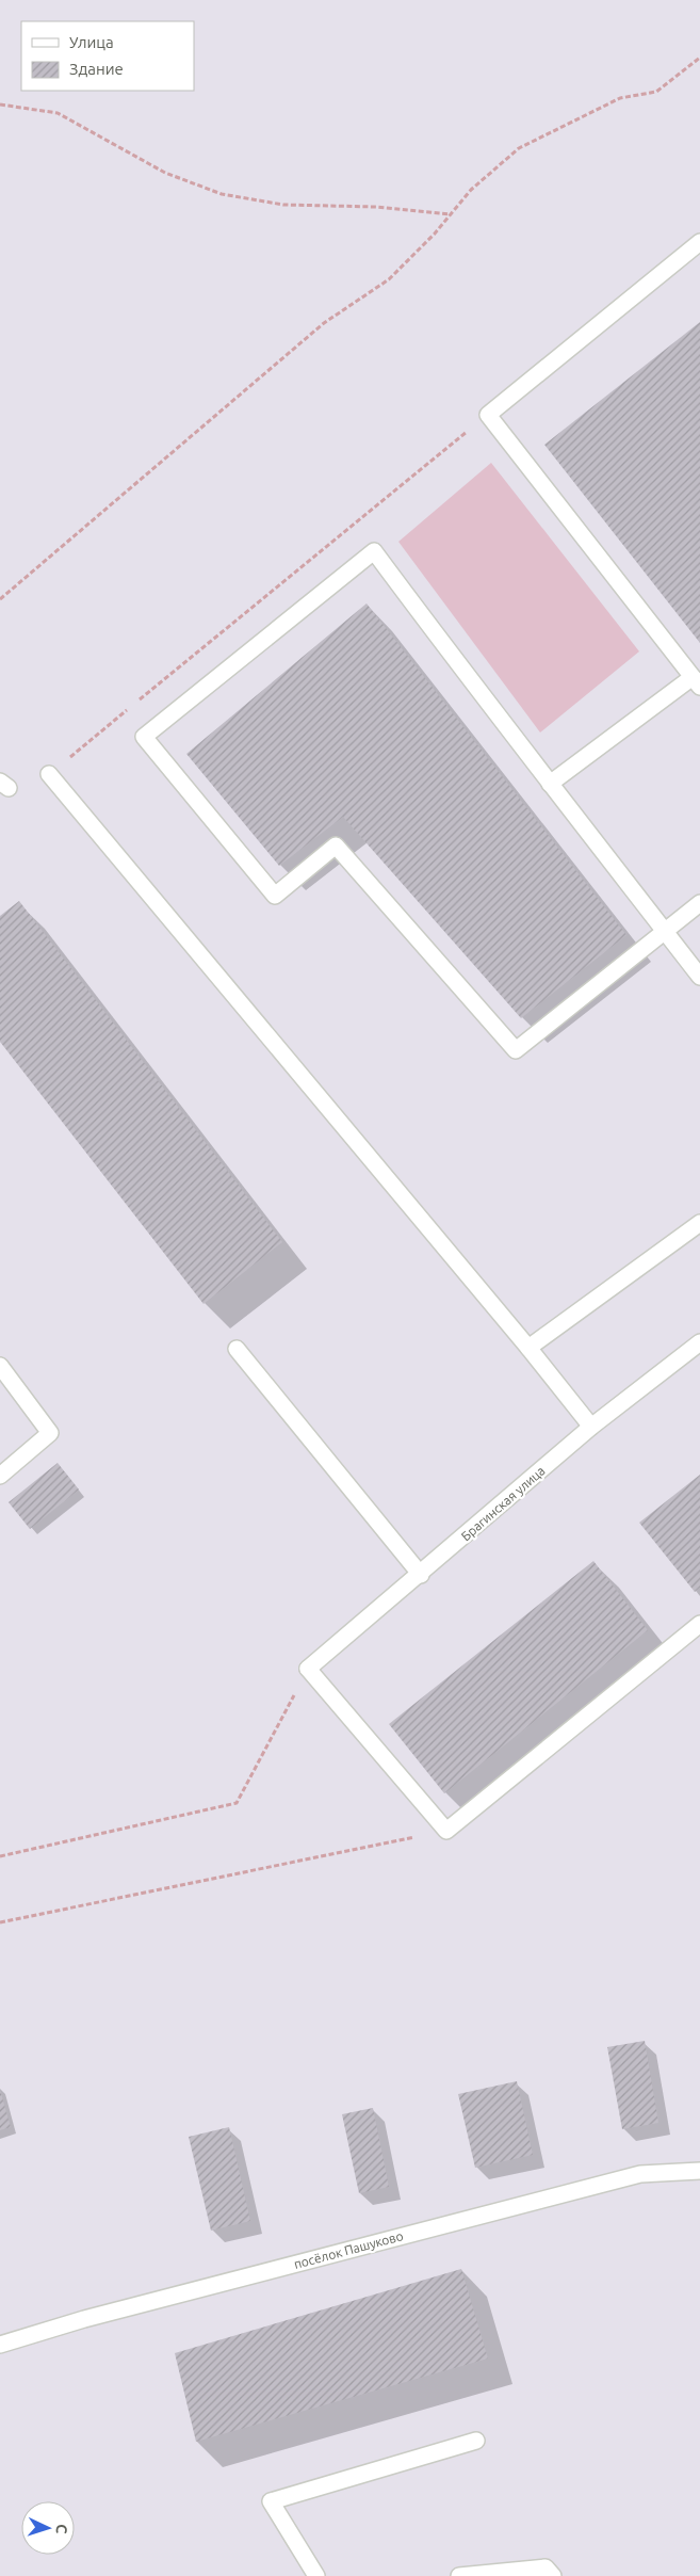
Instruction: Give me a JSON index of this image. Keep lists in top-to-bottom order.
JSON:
{
  "streets": {
    "street": ["Брагинская улица", "посёлок Пашуково"]
  },
  "legend": ["Улица", "Здание"],
  "north": "right"
}
